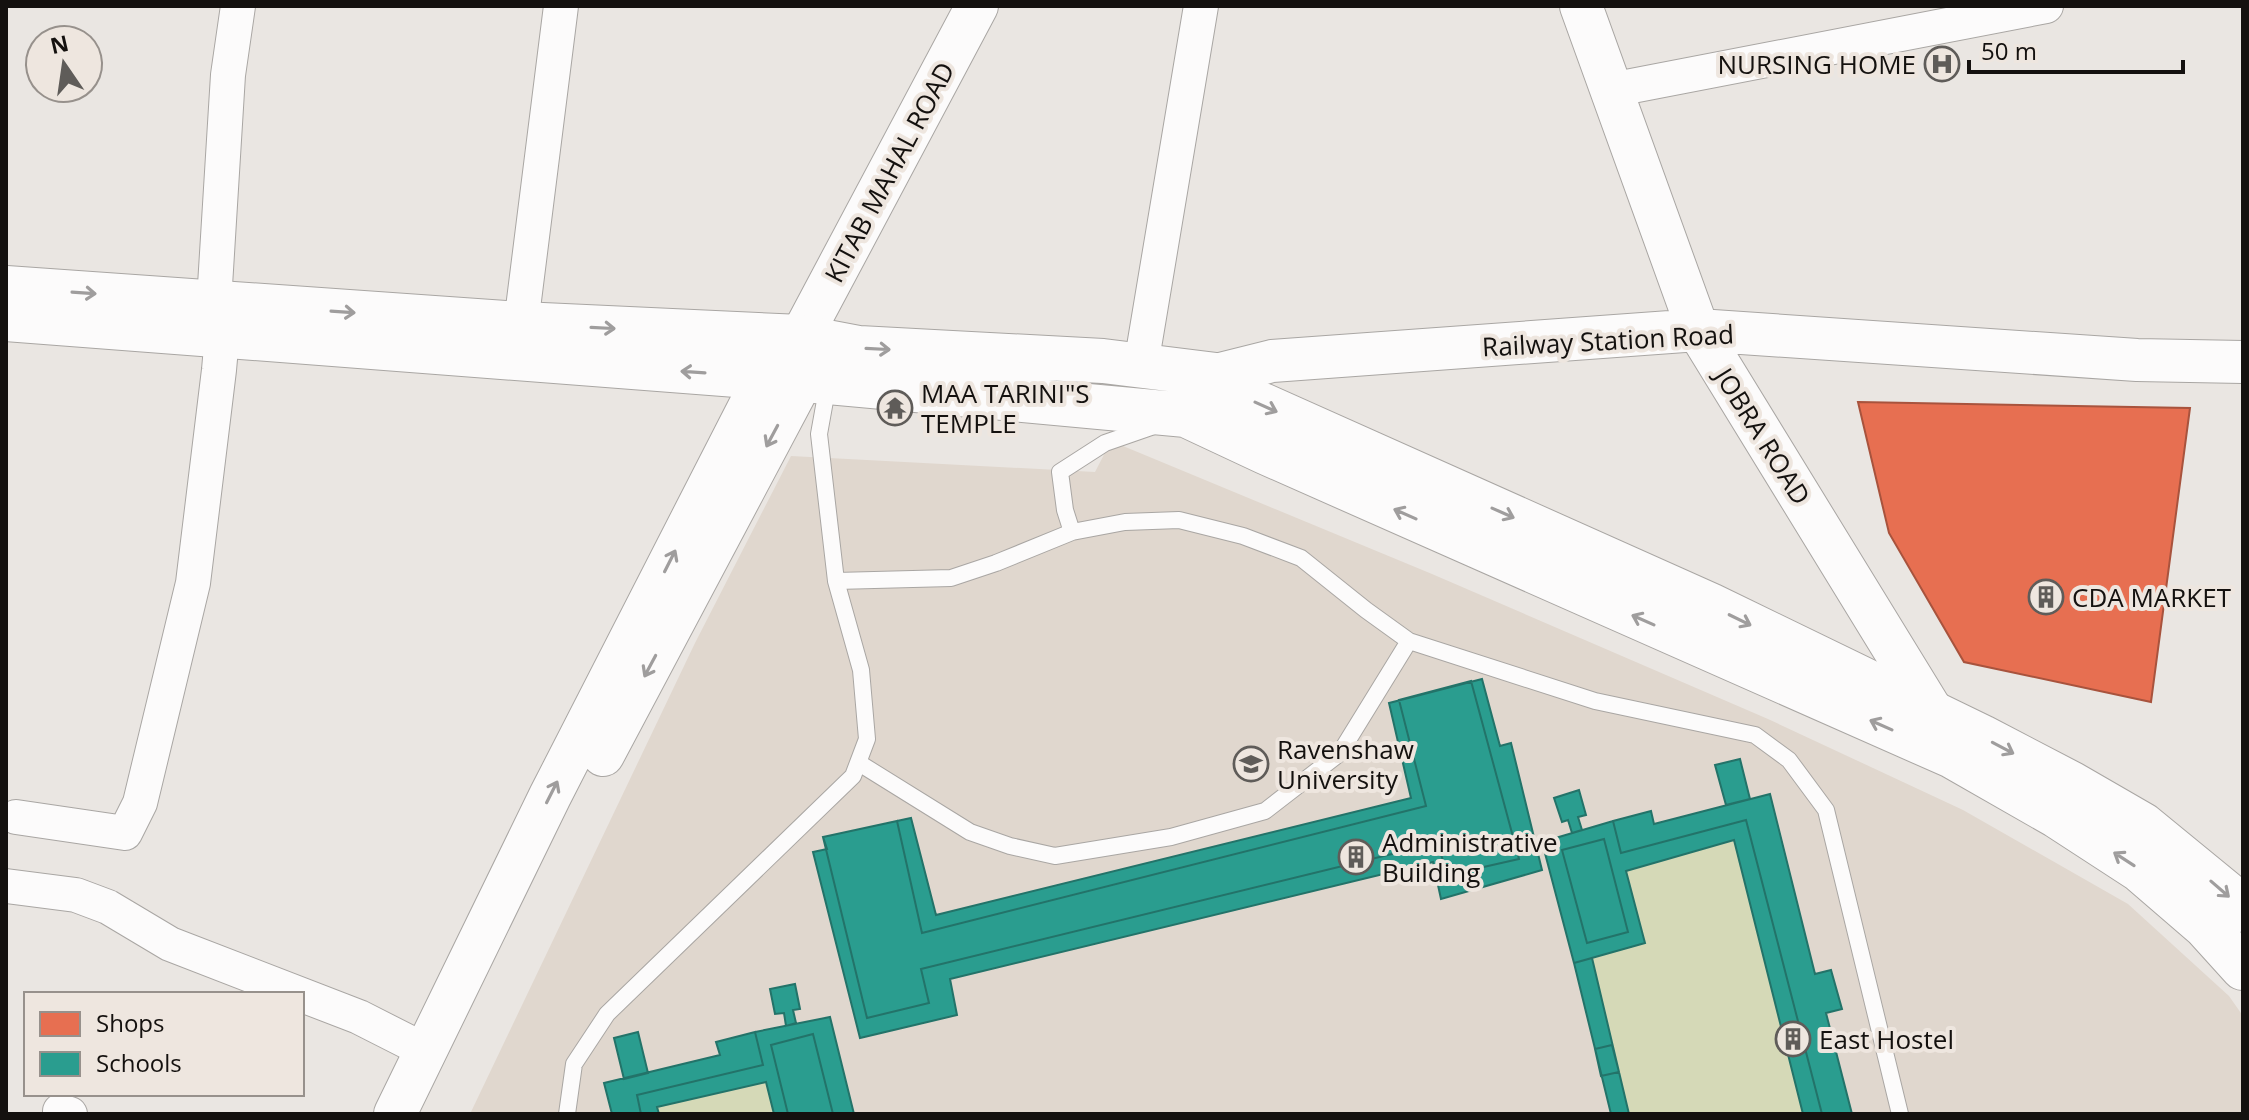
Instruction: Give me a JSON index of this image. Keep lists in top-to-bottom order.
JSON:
{
  "streets": {
    "street": ["KITAB MAHAL ROAD", "Railway Station Road", "JOBRA ROAD"]
  },
  "crossings": [
    ["Railway Station Road", "JOBRA ROAD"]
  ],
  "places": {
    "hospital": ["NURSING HOME"],
    "temple": ["MAA TARINI\"S TEMPLE"],
    "building": ["CDA MARKET", "Administrative Building", "East Hostel"],
    "school or university": ["Ravenshaw University"]
  },
  "legend": ["Shops", "Schools"],
  "scale_bar": "50 m",
  "north": "top"
}
